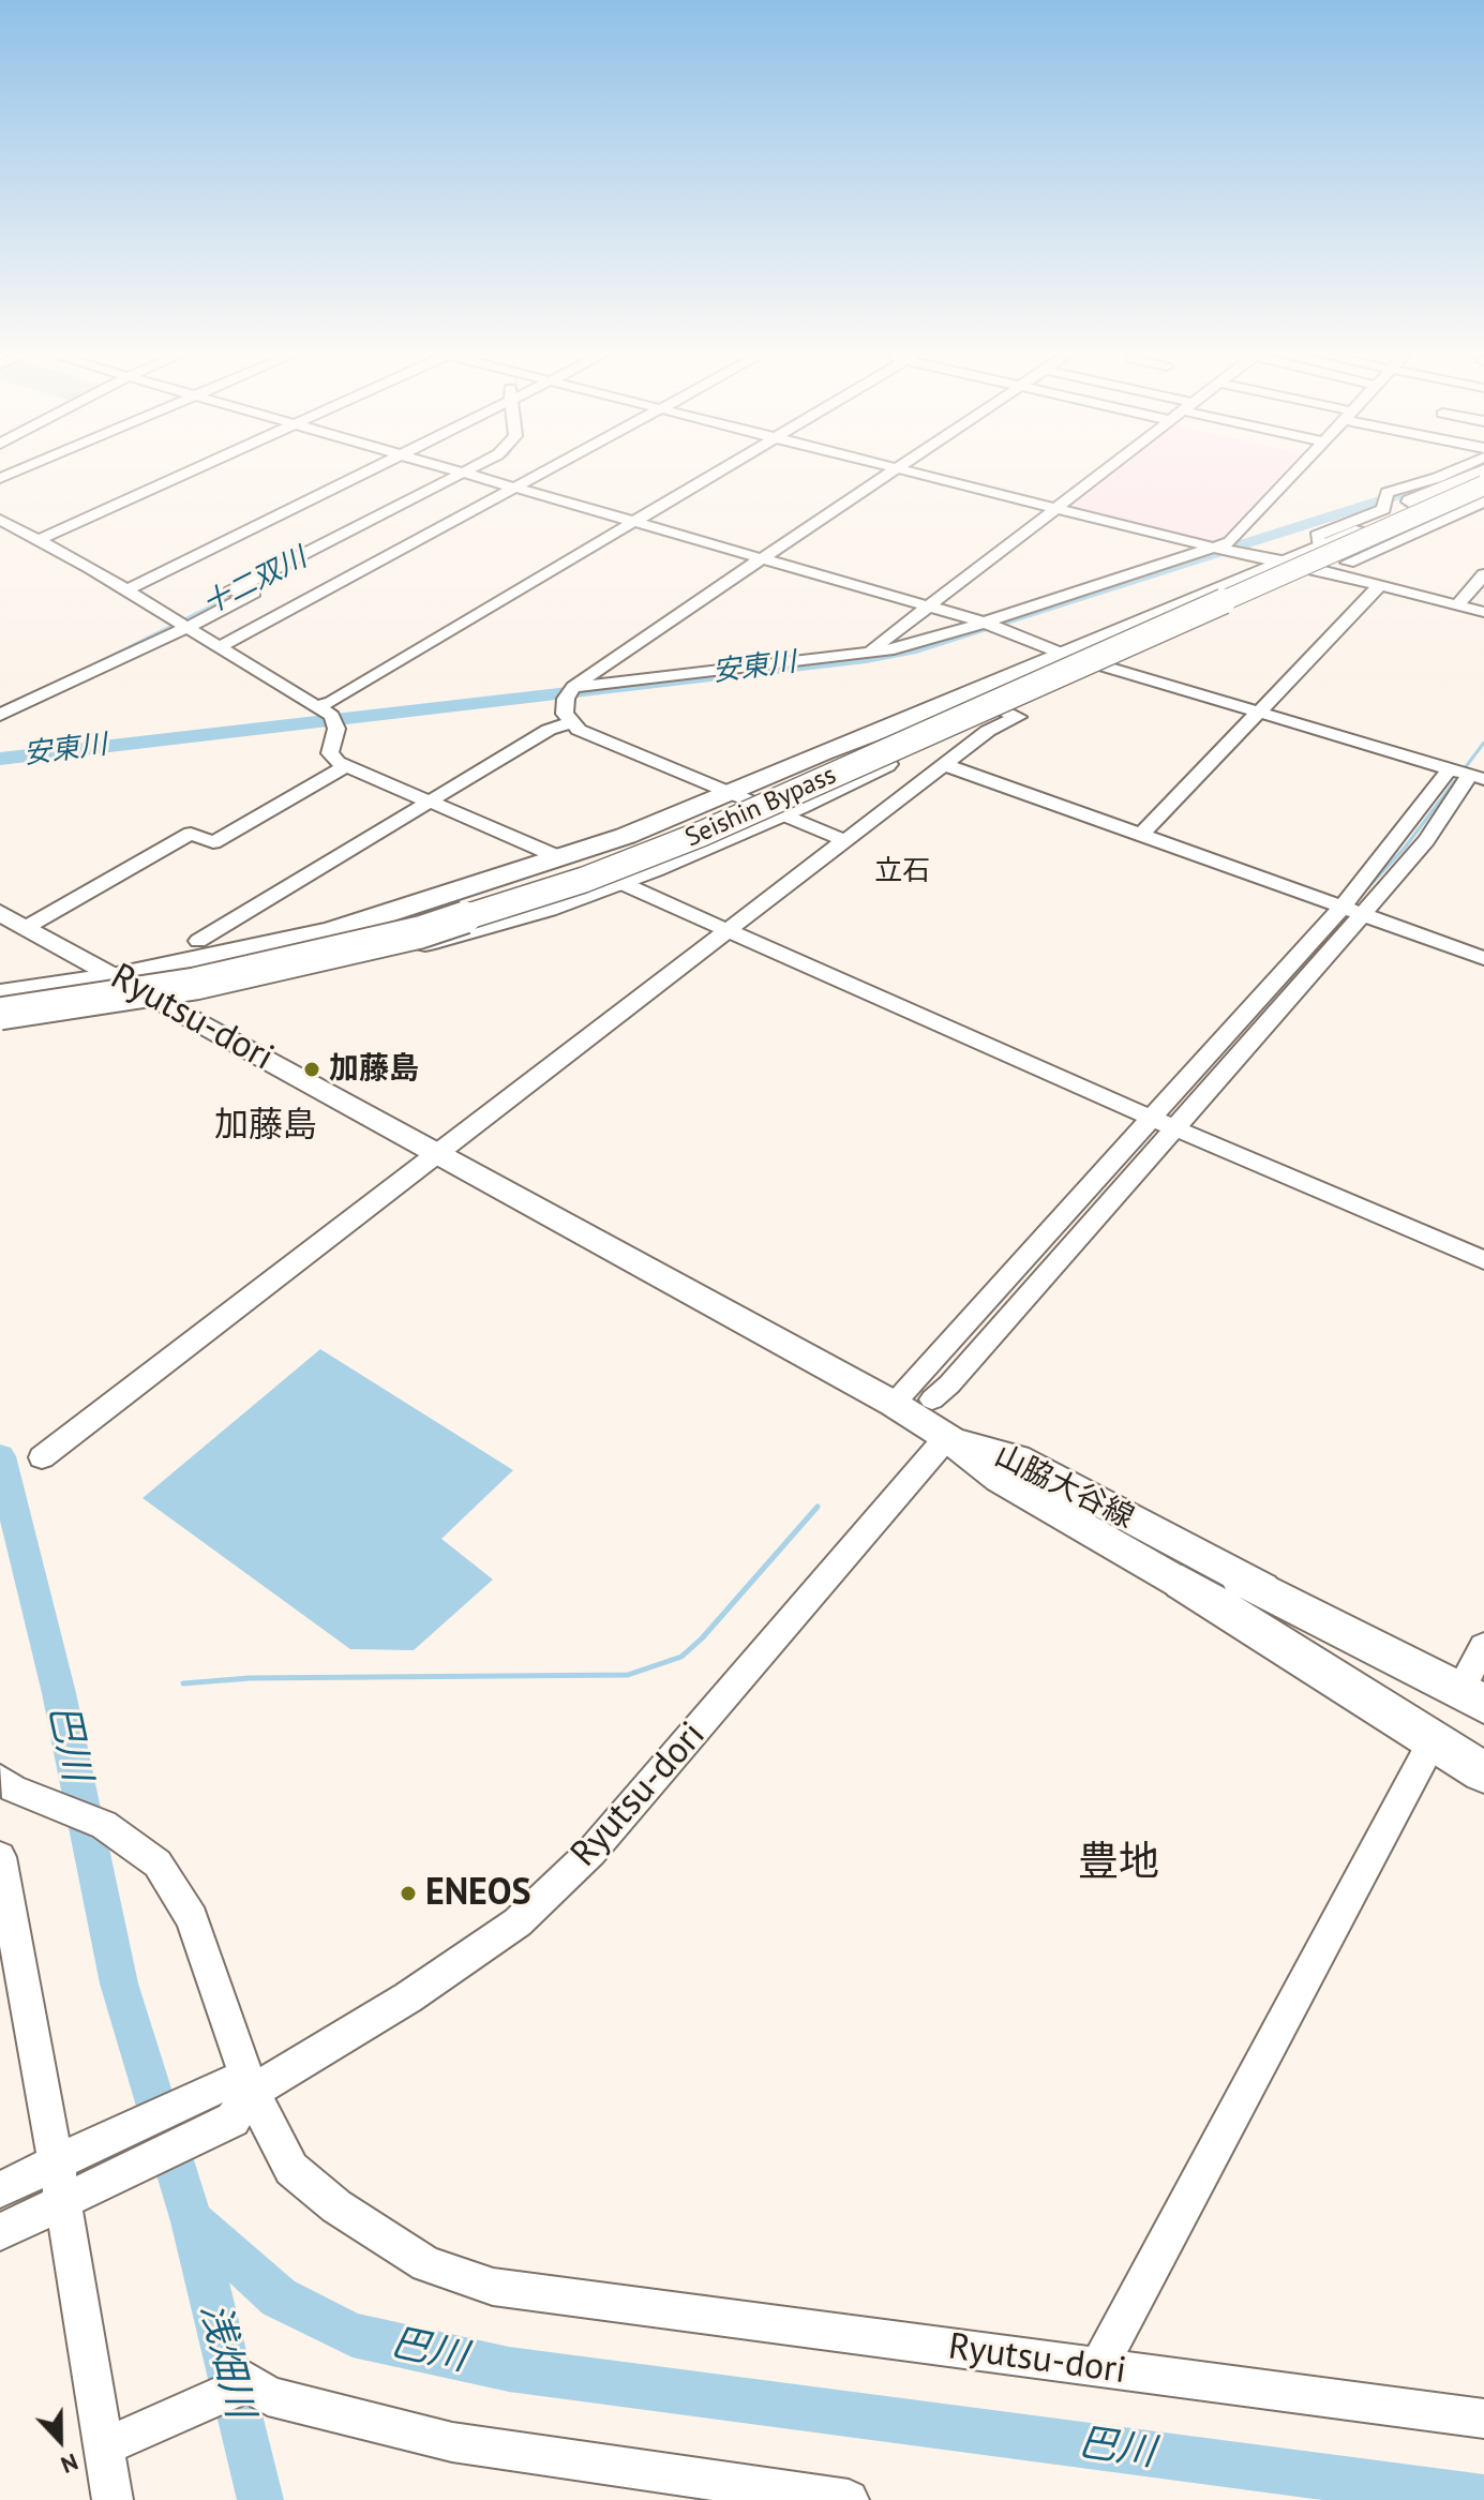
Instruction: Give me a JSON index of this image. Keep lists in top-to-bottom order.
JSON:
{
  "streets": {
    "highway": ["Seishin Bypass"],
    "main road": ["Ryutsu-dori", "山脇大谷線"]
  },
  "crossings": [
    ["Ryutsu-dori", "山脇大谷線"]
  ],
  "districts": ["立石", "加藤島", "豊地"],
  "water": [
    "十二双川",
    "安東川",
    "巴川",
    "浅畑川"
  ],
  "places": ["加藤島", "ENEOS"],
  "north": "bottom"
}
